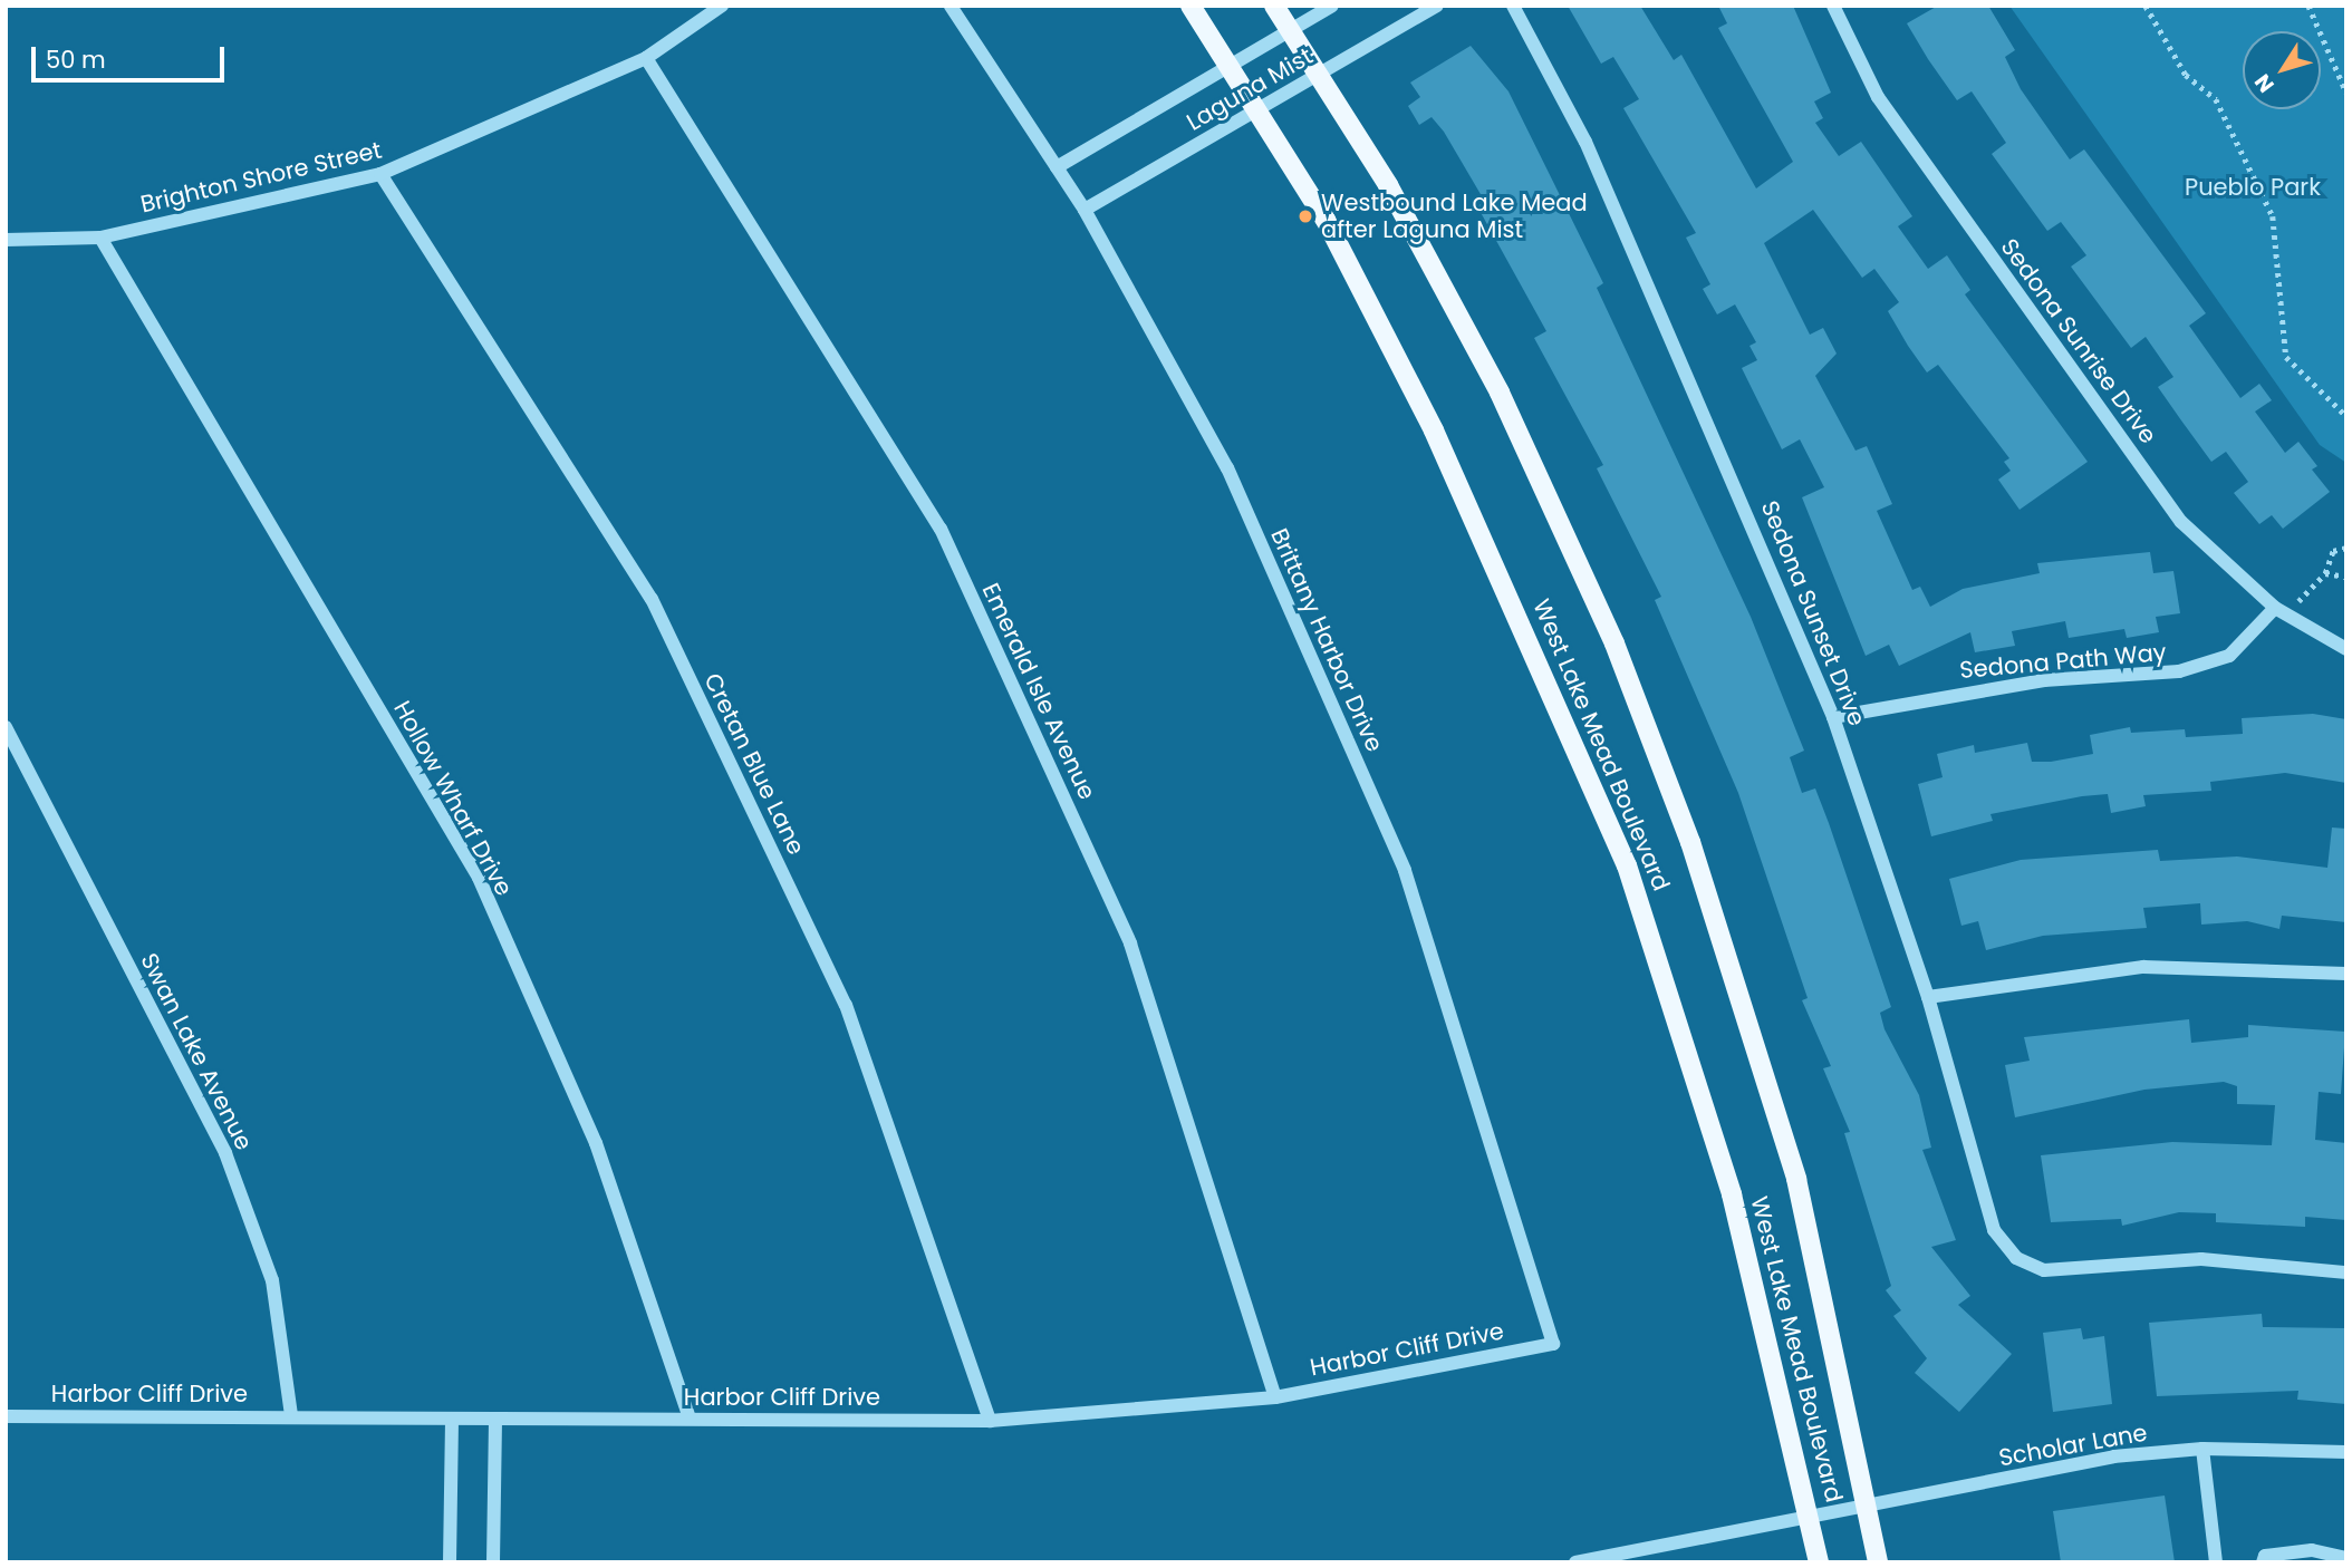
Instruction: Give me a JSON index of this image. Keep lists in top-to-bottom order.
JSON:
{
  "streets": {
    "main road": ["West Lake Mead Boulevard"],
    "street": [
      "Laguna Mist",
      "Brighton Shore Street",
      "Sedona Sunrise Drive",
      "Sedona Sunset Drive",
      "Brittany Harbor Drive",
      "Sedona Path Way",
      "Emerald Isle Avenue",
      "Cretan Blue Lane",
      "Hollow Wharf Drive",
      "Swan Lake Avenue",
      "Harbor Cliff Drive",
      "Scholar Lane"
    ]
  },
  "crossings": [
    ["Laguna Mist", "Brittany Harbor Drive"],
    ["Laguna Mist", "West Lake Mead Boulevard"],
    ["Brighton Shore Street", "Emerald Isle Avenue"],
    ["Brighton Shore Street", "Cretan Blue Lane"],
    ["Brighton Shore Street", "Hollow Wharf Drive"],
    ["Sedona Sunrise Drive", "Sedona Path Way"],
    ["Sedona Sunset Drive", "Sedona Path Way"],
    ["Brittany Harbor Drive", "Harbor Cliff Drive"],
    ["Emerald Isle Avenue", "Harbor Cliff Drive"],
    ["West Lake Mead Boulevard", "Scholar Lane"],
    ["Cretan Blue Lane", "Harbor Cliff Drive"],
    ["Hollow Wharf Drive", "Harbor Cliff Drive"],
    ["Swan Lake Avenue", "Harbor Cliff Drive"]
  ],
  "parks": ["Pueblo Park"],
  "places": ["Westbound Lake Mead after Laguna Mist"],
  "scale_bar": "50 m",
  "north": "bottom left"
}
